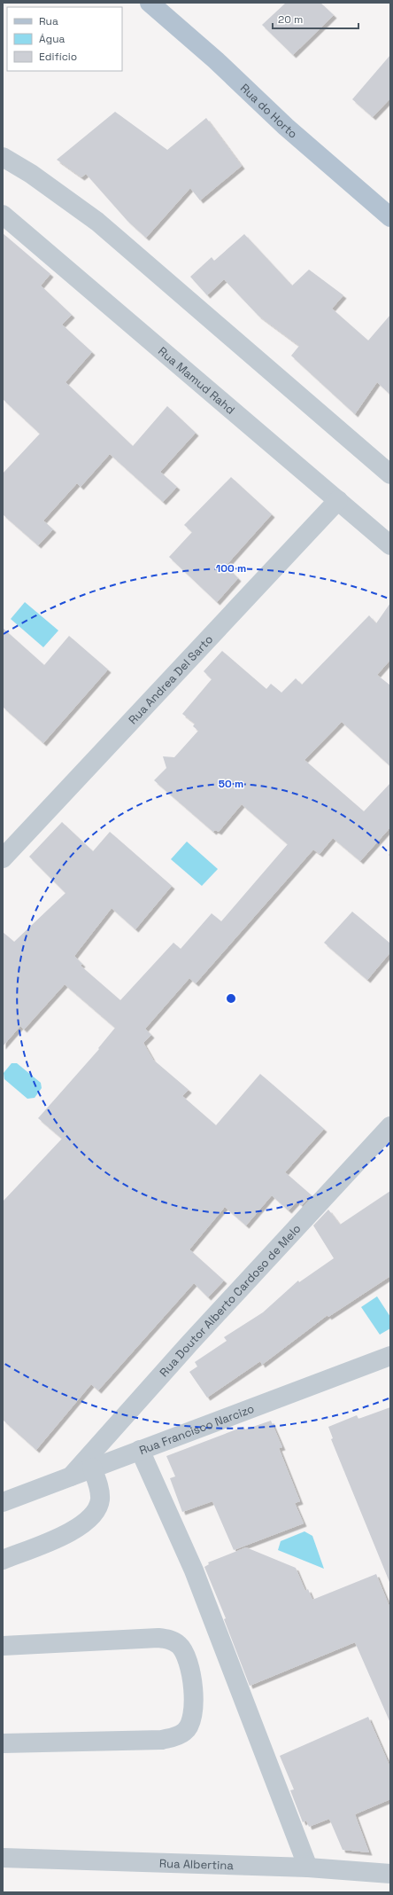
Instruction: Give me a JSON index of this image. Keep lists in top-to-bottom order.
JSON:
{
  "streets": {
    "main road": ["Rua do Horto"],
    "street": [
      "Rua Mamud Rahd",
      "Rua Andrea Del Sarto",
      "Rua Doutor Alberto Cardoso de Melo",
      "Rua Francisco Narcizo",
      "Rua Albertina"
    ]
  },
  "crossings": [
    ["Rua Mamud Rahd", "Rua Andrea Del Sarto"],
    ["Rua Doutor Alberto Cardoso de Melo", "Rua Francisco Narcizo"]
  ],
  "legend": ["Rua", "Água", "Edifício"],
  "scale_bar": "20 m",
  "rings": ["100 m", "50 m"]
}
